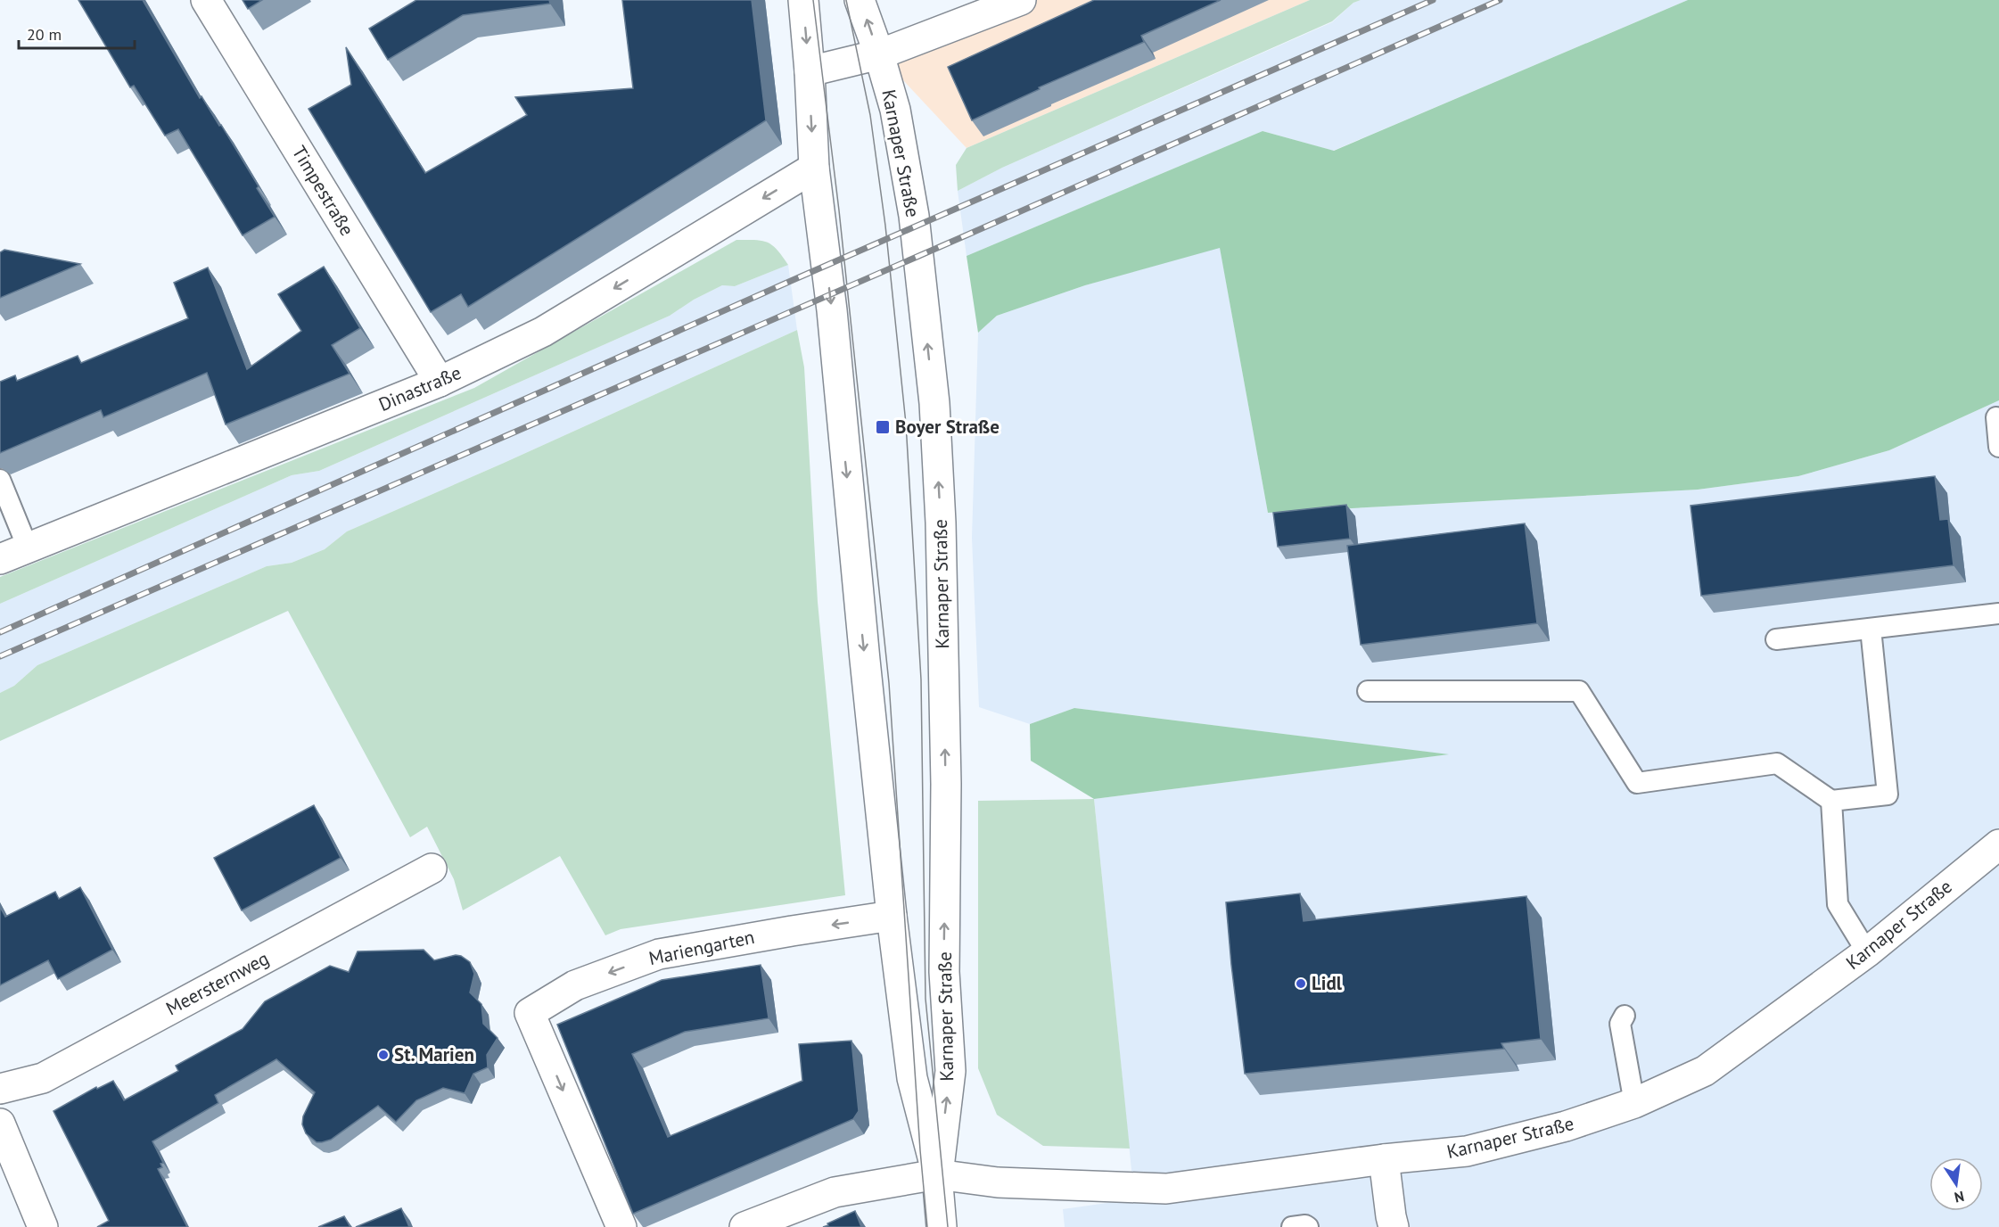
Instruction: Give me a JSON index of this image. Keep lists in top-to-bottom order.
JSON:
{
  "streets": {
    "street": [
      "Karnaper Straße",
      "Timpestraße",
      "Dinastraße",
      "Mariengarten",
      "Meersternweg"
    ]
  },
  "crossings": [
    ["Karnaper Straße", "Dinastraße"],
    ["Karnaper Straße", "Mariengarten"],
    ["Timpestraße", "Dinastraße"]
  ],
  "one_way": ["Dinastraße"],
  "places": {
    "transit": ["Boyer Straße"],
    "other": ["Lidl", "St. Marien"]
  },
  "scale_bar": "20 m",
  "north": "bottom"
}
